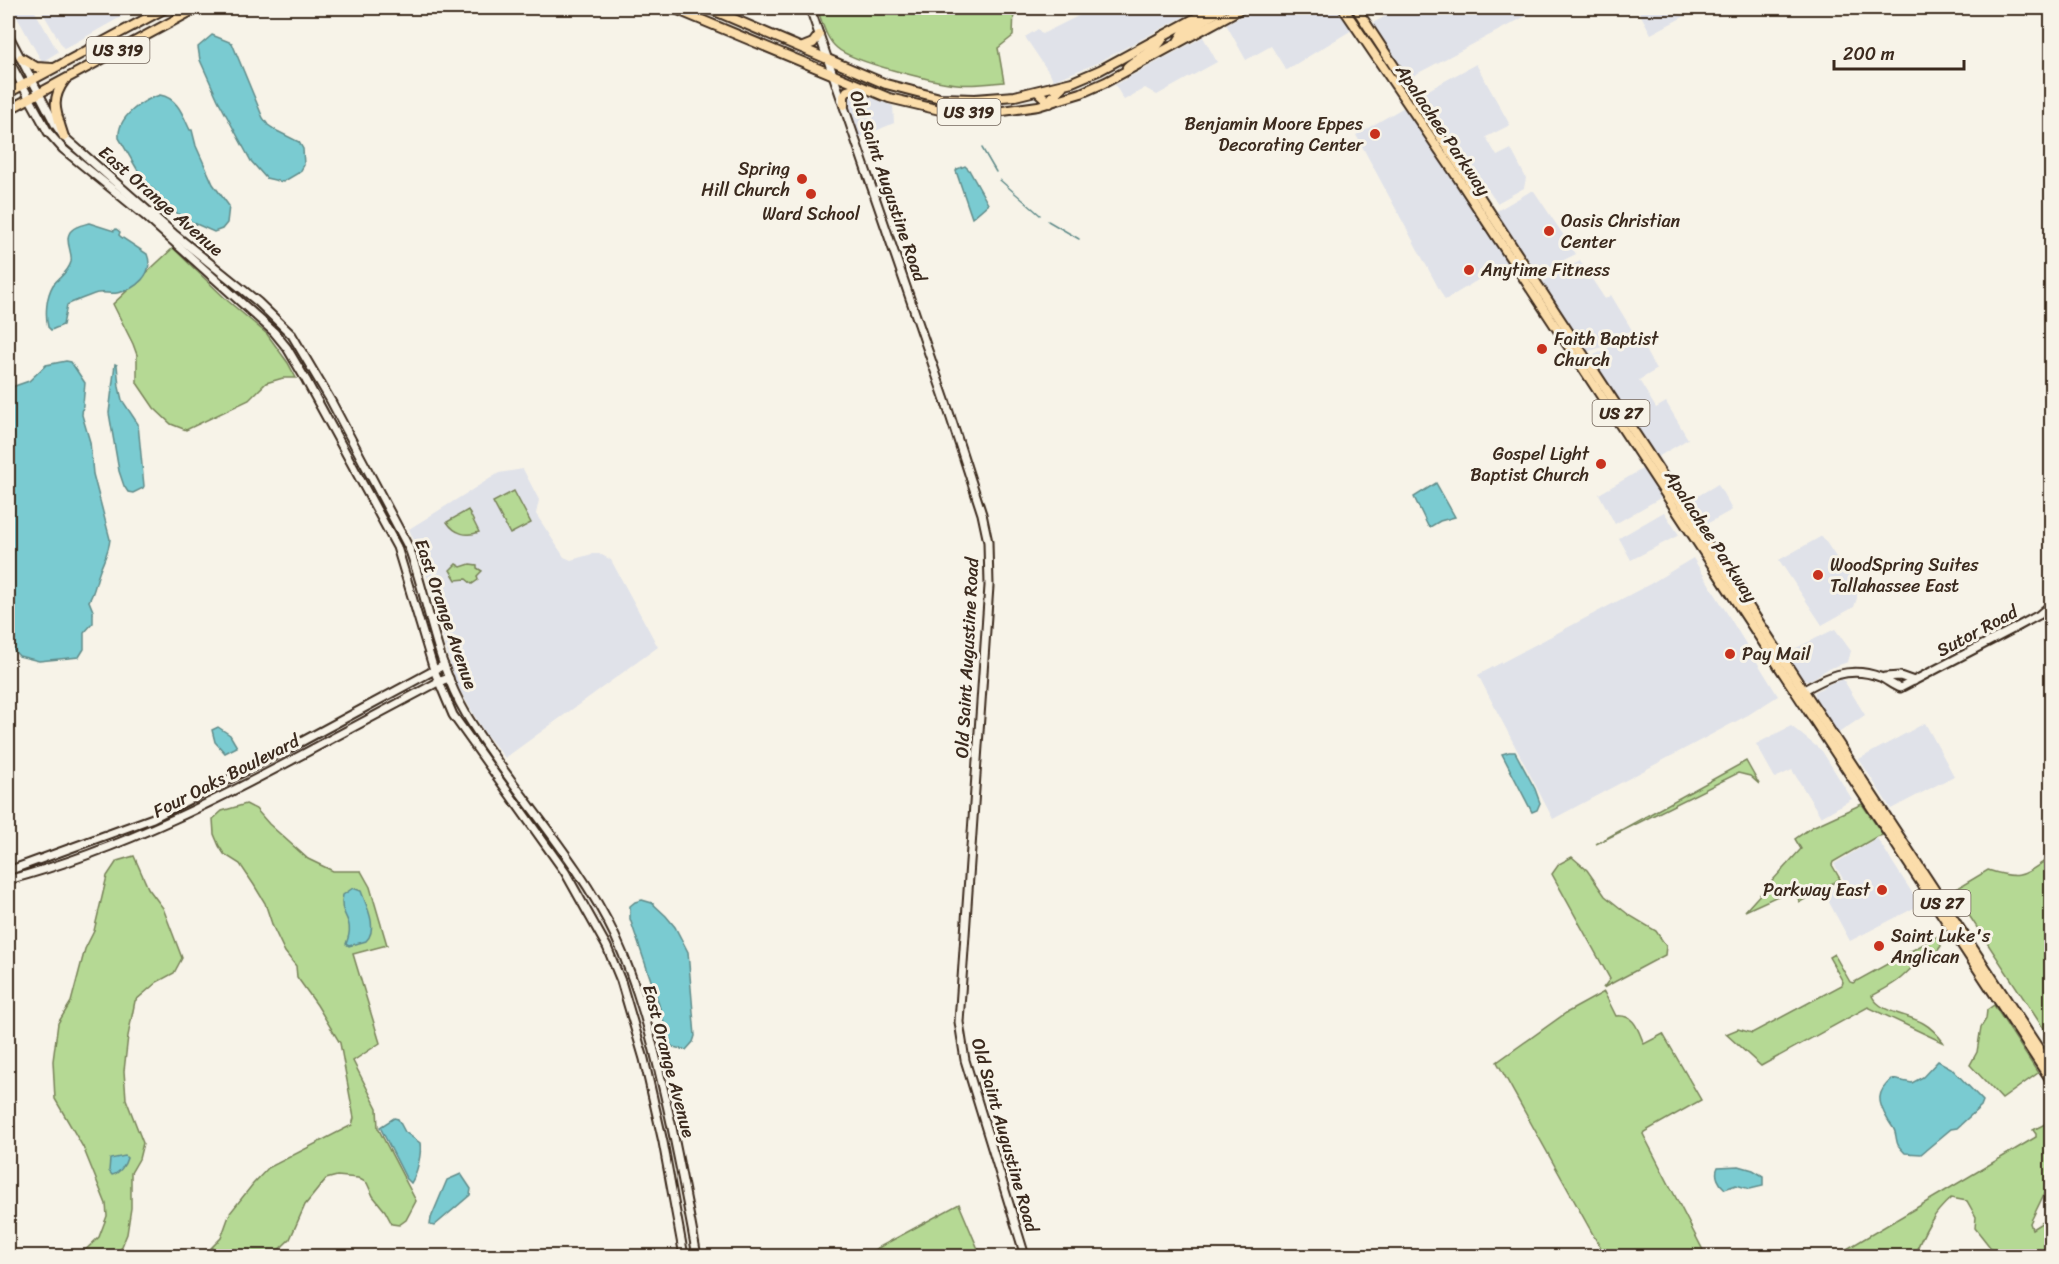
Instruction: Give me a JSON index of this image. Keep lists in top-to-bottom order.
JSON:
{
  "streets": {
    "main road": ["US 319", "Apalachee Parkway", "US 27"],
    "street": [
      "Old Saint Augustine Road",
      "East Orange Avenue",
      "Sutor Road",
      "Four Oaks Boulevard"
    ]
  },
  "crossings": [
    ["US 319", "Old Saint Augustine Road"],
    ["US 319", "East Orange Avenue"],
    ["Apalachee Parkway", "Sutor Road"],
    ["East Orange Avenue", "Four Oaks Boulevard"]
  ],
  "places": [
    "Benjamin Moore Eppes Decorating Center",
    "Spring Hill Church",
    "Ward School",
    "Oasis Christian Center",
    "Anytime Fitness",
    "Faith Baptist Church",
    "Gospel Light Baptist Church",
    "WoodSpring Suites Tallahassee East",
    "Pay Mail",
    "Parkway East",
    "Saint Luke's Anglican"
  ],
  "scale_bar": "200 m"
}
